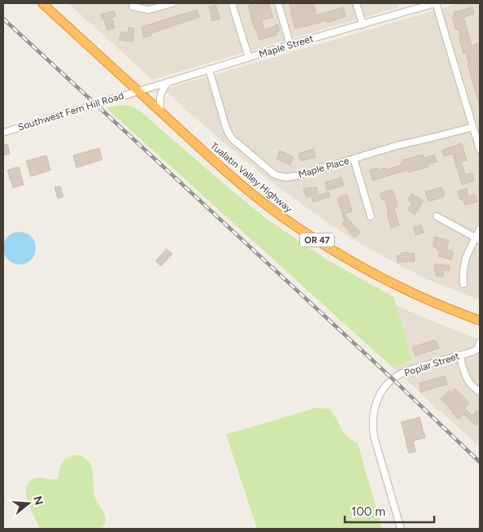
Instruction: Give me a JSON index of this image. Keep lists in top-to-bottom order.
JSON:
{
  "streets": {
    "highway": ["Tualatin Valley Highway", "OR 47"],
    "street": [
      "Maple Street",
      "Southwest Fern Hill Road",
      "Maple Place",
      "Poplar Street"
    ]
  },
  "crossings": [
    ["Maple Street", "Southwest Fern Hill Road"],
    ["Maple Street", "Maple Place"],
    ["Maple Street", "Tualatin Valley Highway"],
    ["Southwest Fern Hill Road", "Tualatin Valley Highway"]
  ],
  "scale_bar": "100 m",
  "north": "right"
}
